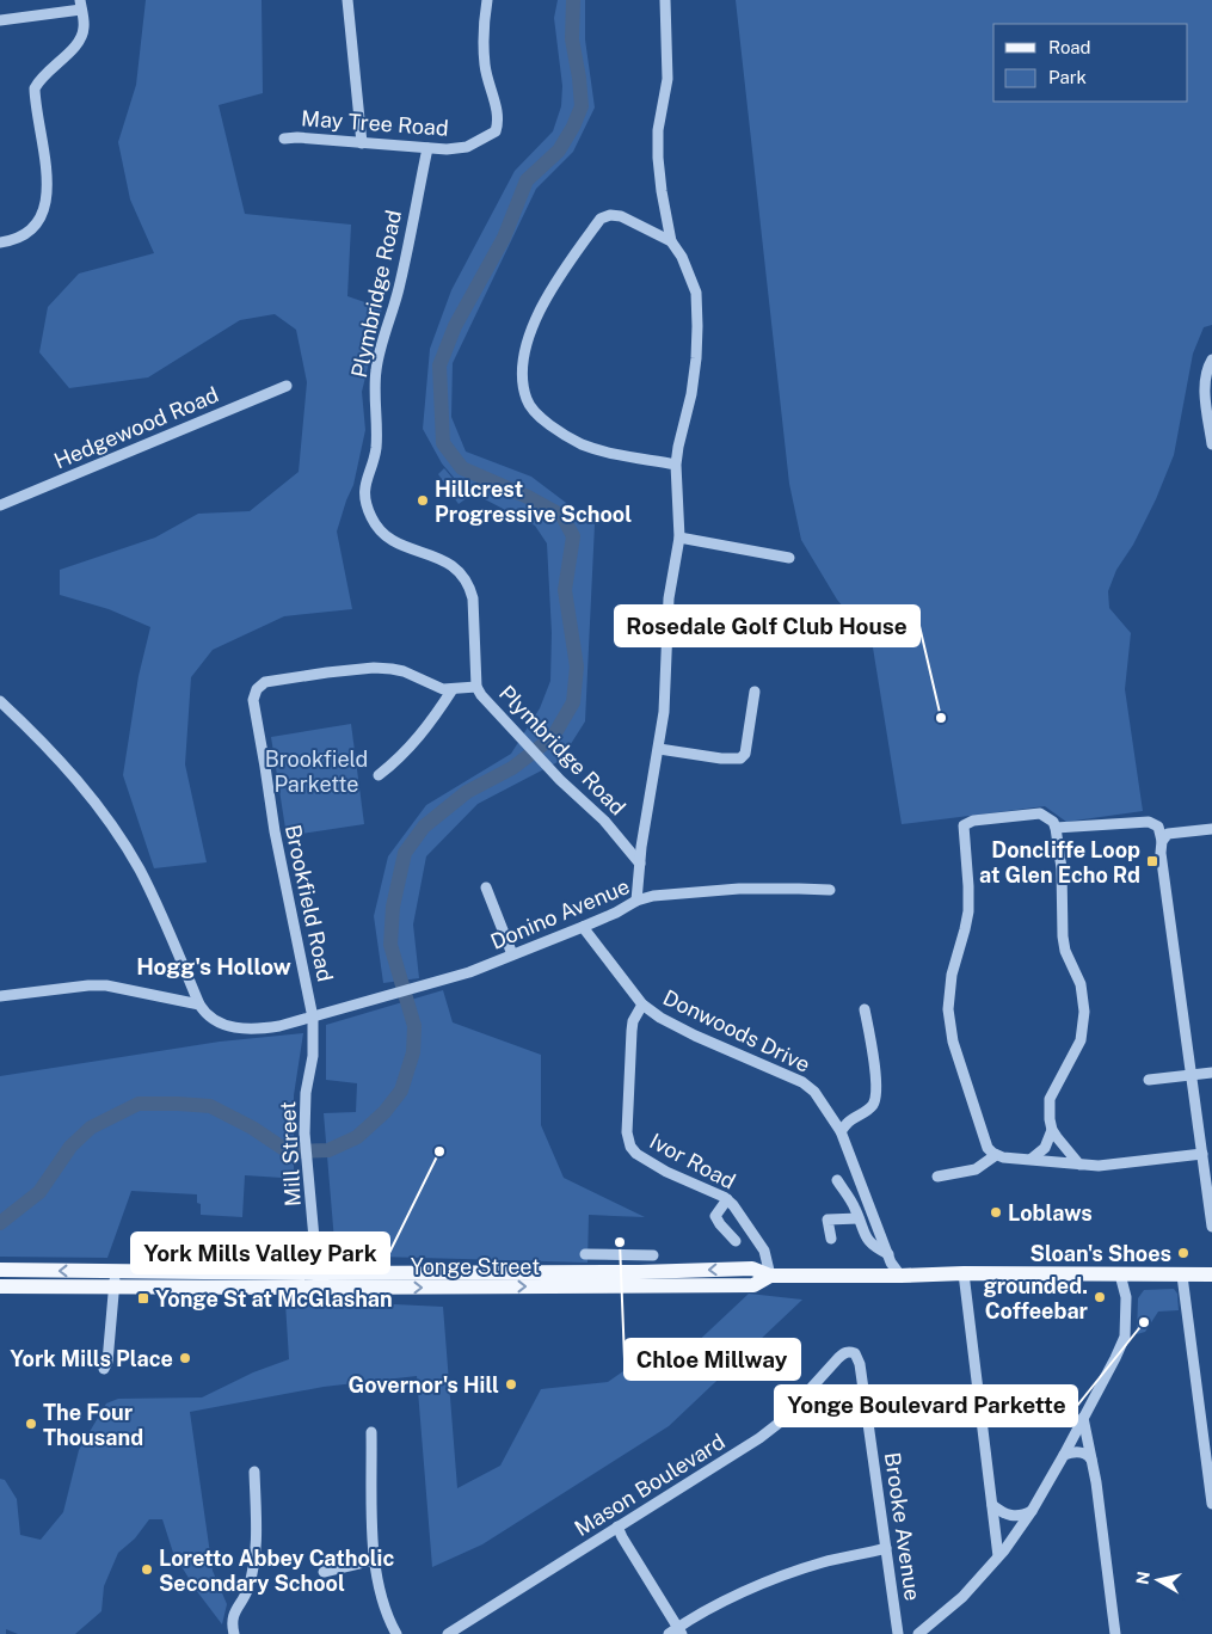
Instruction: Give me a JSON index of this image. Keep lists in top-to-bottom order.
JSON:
{
  "streets": {
    "main road": ["Yonge Street"],
    "street": [
      "May Tree Road",
      "Plymbridge Road",
      "Hedgewood Road",
      "Brookfield Road",
      "Donino Avenue",
      "Donwoods Drive",
      "Mill Street",
      "Ivor Road",
      "Mason Boulevard",
      "Brooke Avenue"
    ]
  },
  "crossings": [
    ["May Tree Road", "Plymbridge Road"],
    ["Brookfield Road", "Donino Avenue"],
    ["Brookfield Road", "Mill Street"],
    ["Donino Avenue", "Donwoods Drive"],
    ["Donino Avenue", "Mill Street"],
    ["Donwoods Drive", "Ivor Road"],
    ["Donwoods Drive", "Yonge Street"],
    ["Mill Street", "Yonge Street"],
    ["Ivor Road", "Yonge Street"],
    ["Mason Boulevard", "Brooke Avenue"]
  ],
  "districts": ["Hogg's Hollow"],
  "parks": ["Brookfield Parkette"],
  "places": {
    "other": [
      "Hillcrest Progressive School",
      "Rosedale Golf Club House",
      "York Mills Valley Park",
      "Loblaws",
      "Chloe Millway",
      "Sloan's Shoes",
      "grounded. Coffeebar",
      "Yonge Boulevard Parkette",
      "York Mills Place",
      "Governor's Hill",
      "The Four Thousand",
      "Loretto Abbey Catholic Secondary School"
    ],
    "transit": ["Doncliffe Loop at Glen Echo Rd", "Yonge St at McGlashan"]
  },
  "legend": ["Road", "Park"],
  "north": "left"
}
